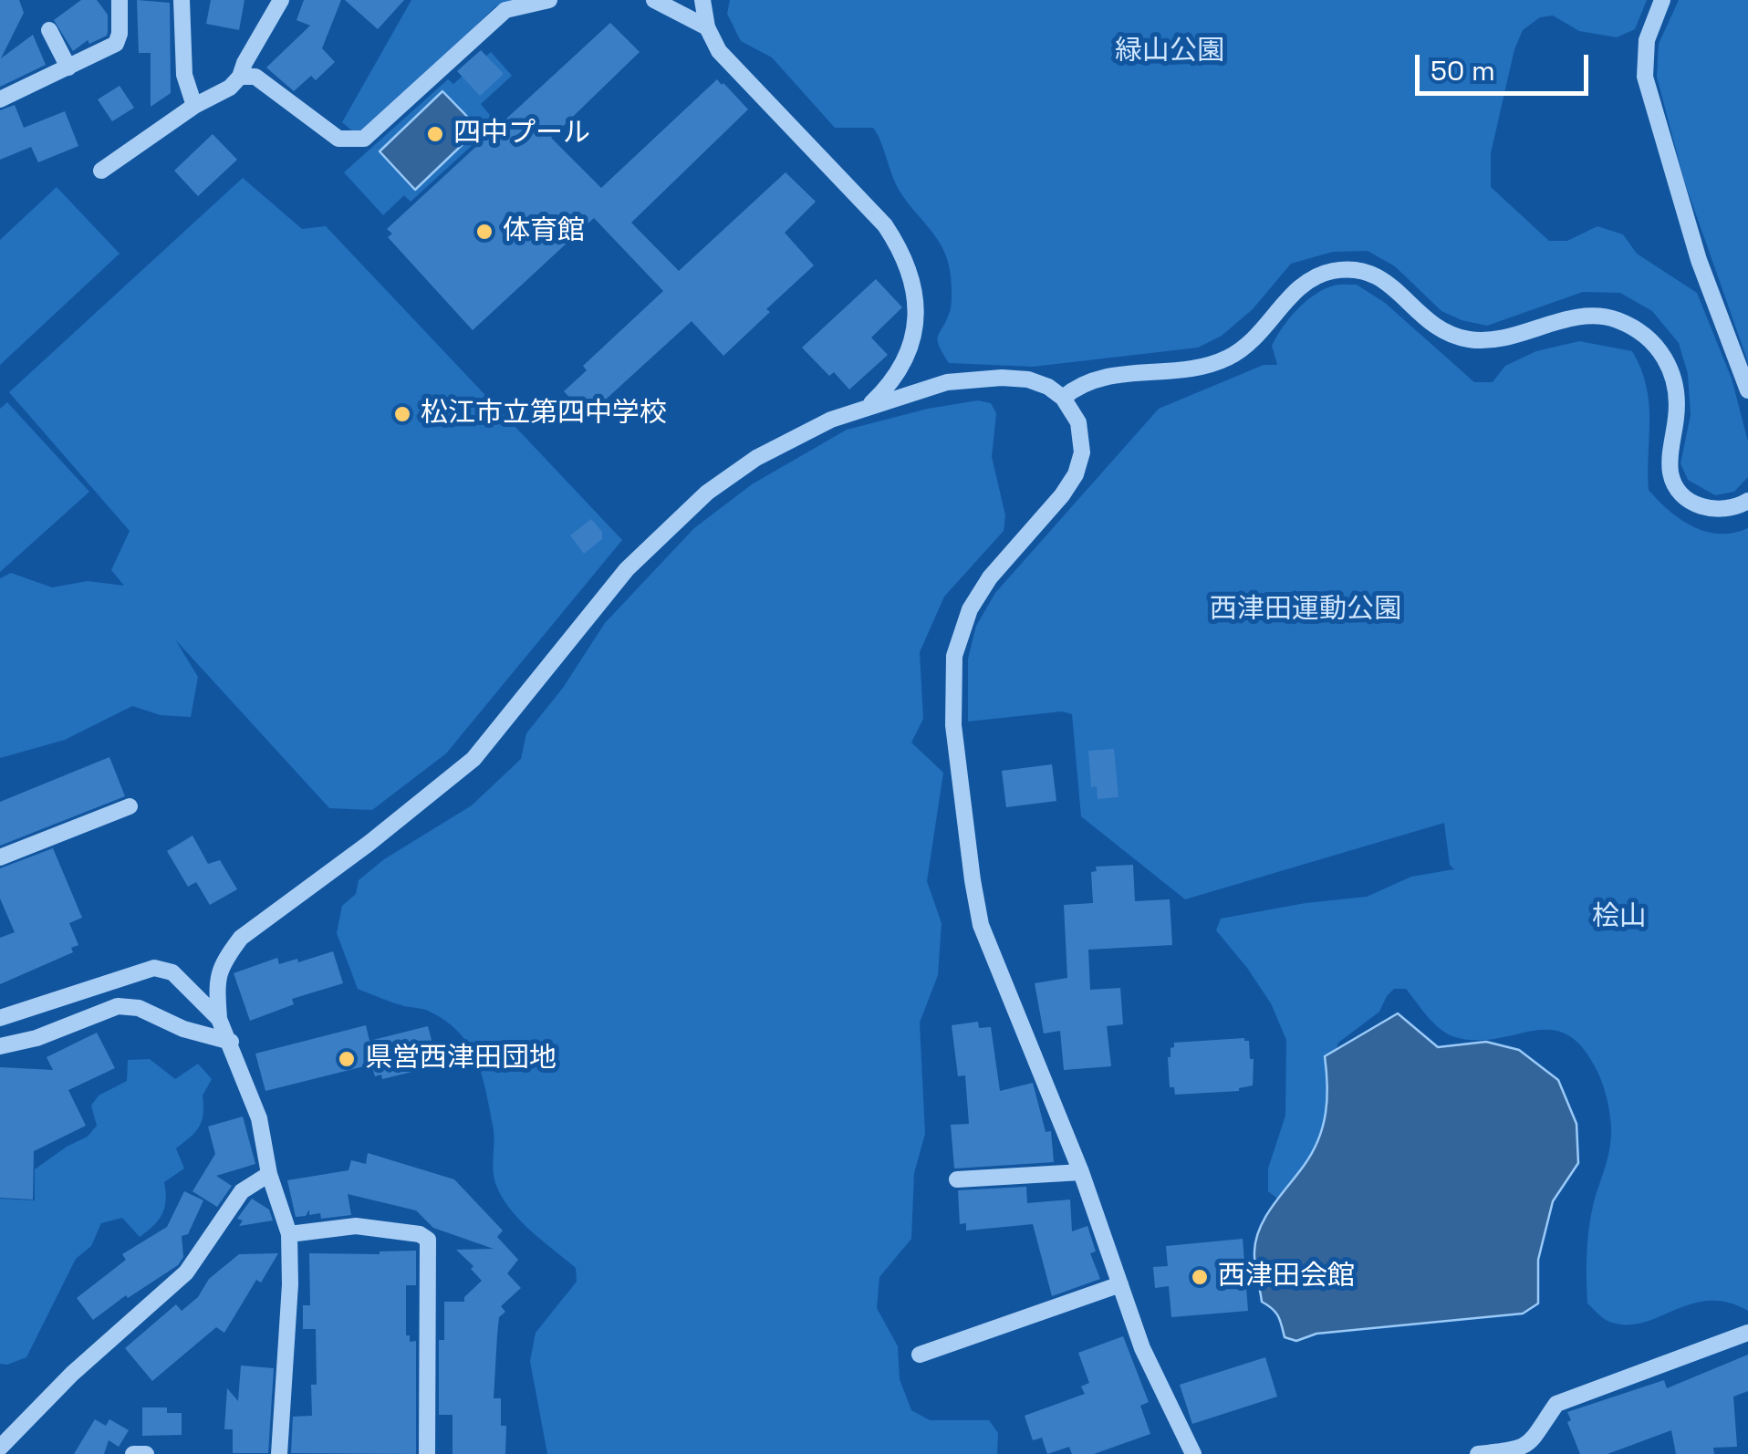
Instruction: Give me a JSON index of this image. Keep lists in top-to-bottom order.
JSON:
{
  "parks": ["緑山公園", "西津田運動公園", "桧山"],
  "places": [
    "四中プール",
    "体育館",
    "松江市立第四中学校",
    "県営西津田団地",
    "西津田会館"
  ],
  "scale_bar": "50 m"
}
